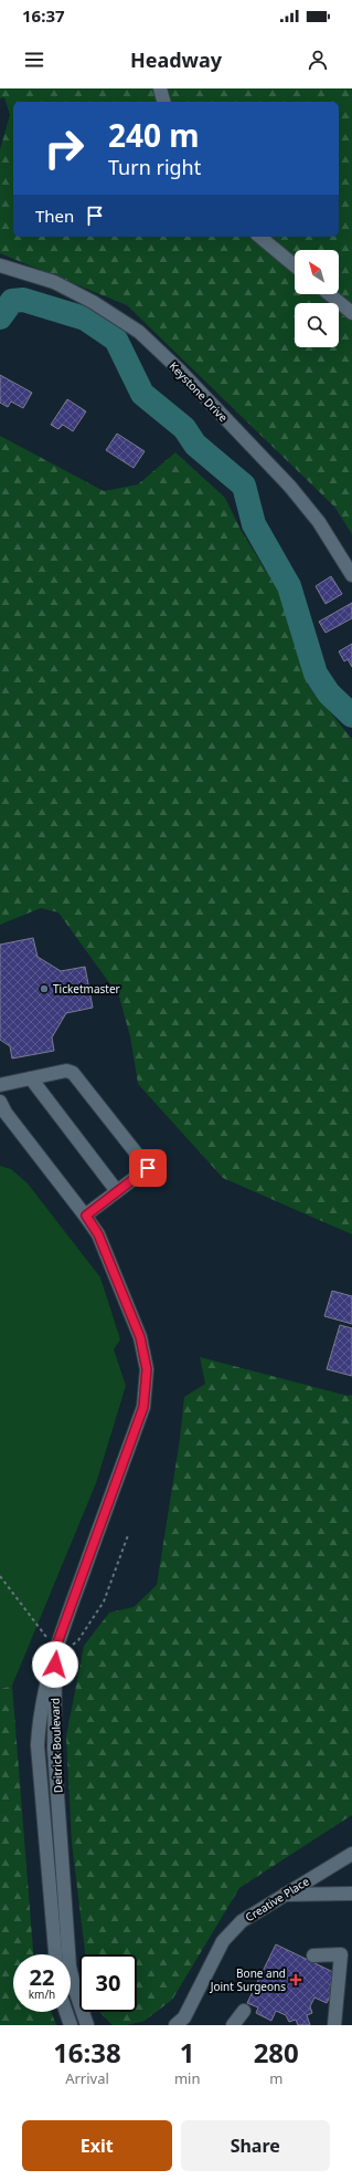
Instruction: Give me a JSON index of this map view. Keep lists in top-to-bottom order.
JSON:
{
  "streets": {
    "street": ["Keystone Drive", "Deitrick Boulevard", "Creative Place"]
  },
  "places": {
    "other": ["Ticketmaster"],
    "health": ["Bone and Joint Surgeons"]
  },
  "north": "top left",
  "page": {
    "status": "16:37",
    "header": "Headway",
    "turn": ["240 m", "Turn right"],
    "then": "Then",
    "speed": "22 km/h",
    "limit": "30",
    "eta": [
      "16:38",
      "Arrival",
      "1",
      "min",
      "280",
      "m"
    ],
    "buttons": ["Exit", "Share"]
  }
}
